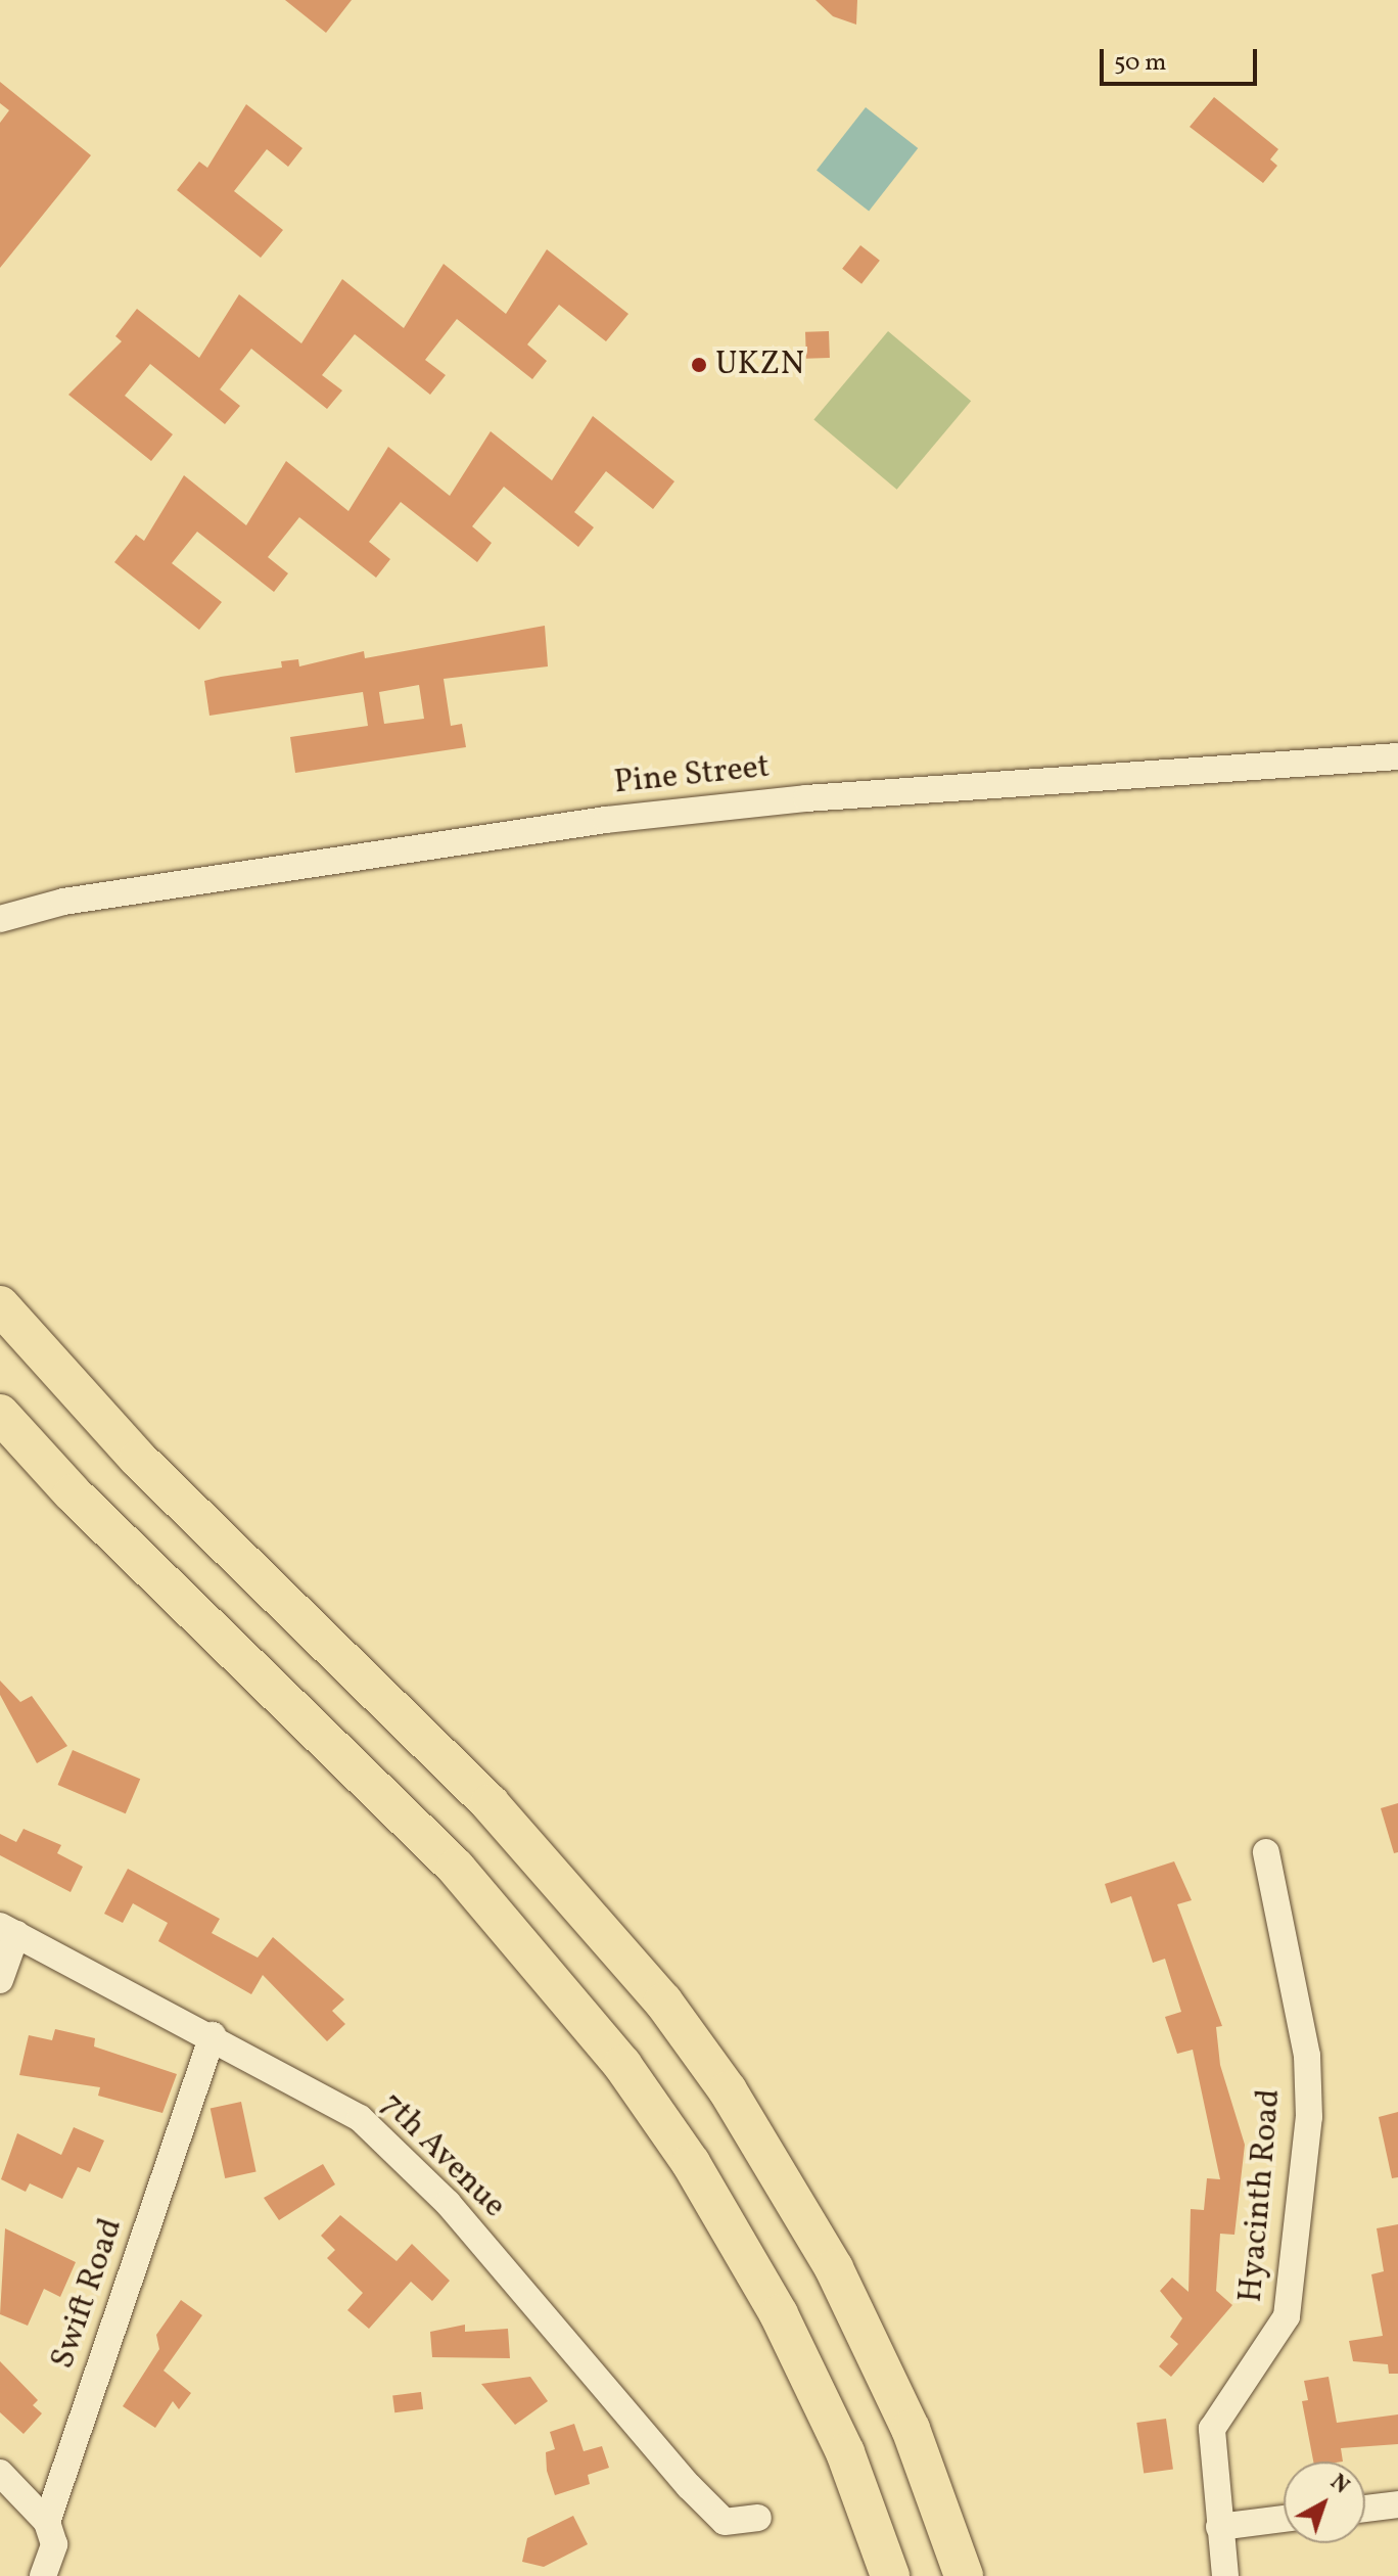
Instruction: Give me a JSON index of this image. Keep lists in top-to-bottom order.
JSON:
{
  "streets": {
    "street": [
      "Pine Street",
      "7th Avenue",
      "Hyacinth Road",
      "Swift Road"
    ]
  },
  "crossings": [
    ["7th Avenue", "Swift Road"]
  ],
  "places": ["UKZN"],
  "scale_bar": "50 m",
  "north": "top right"
}
